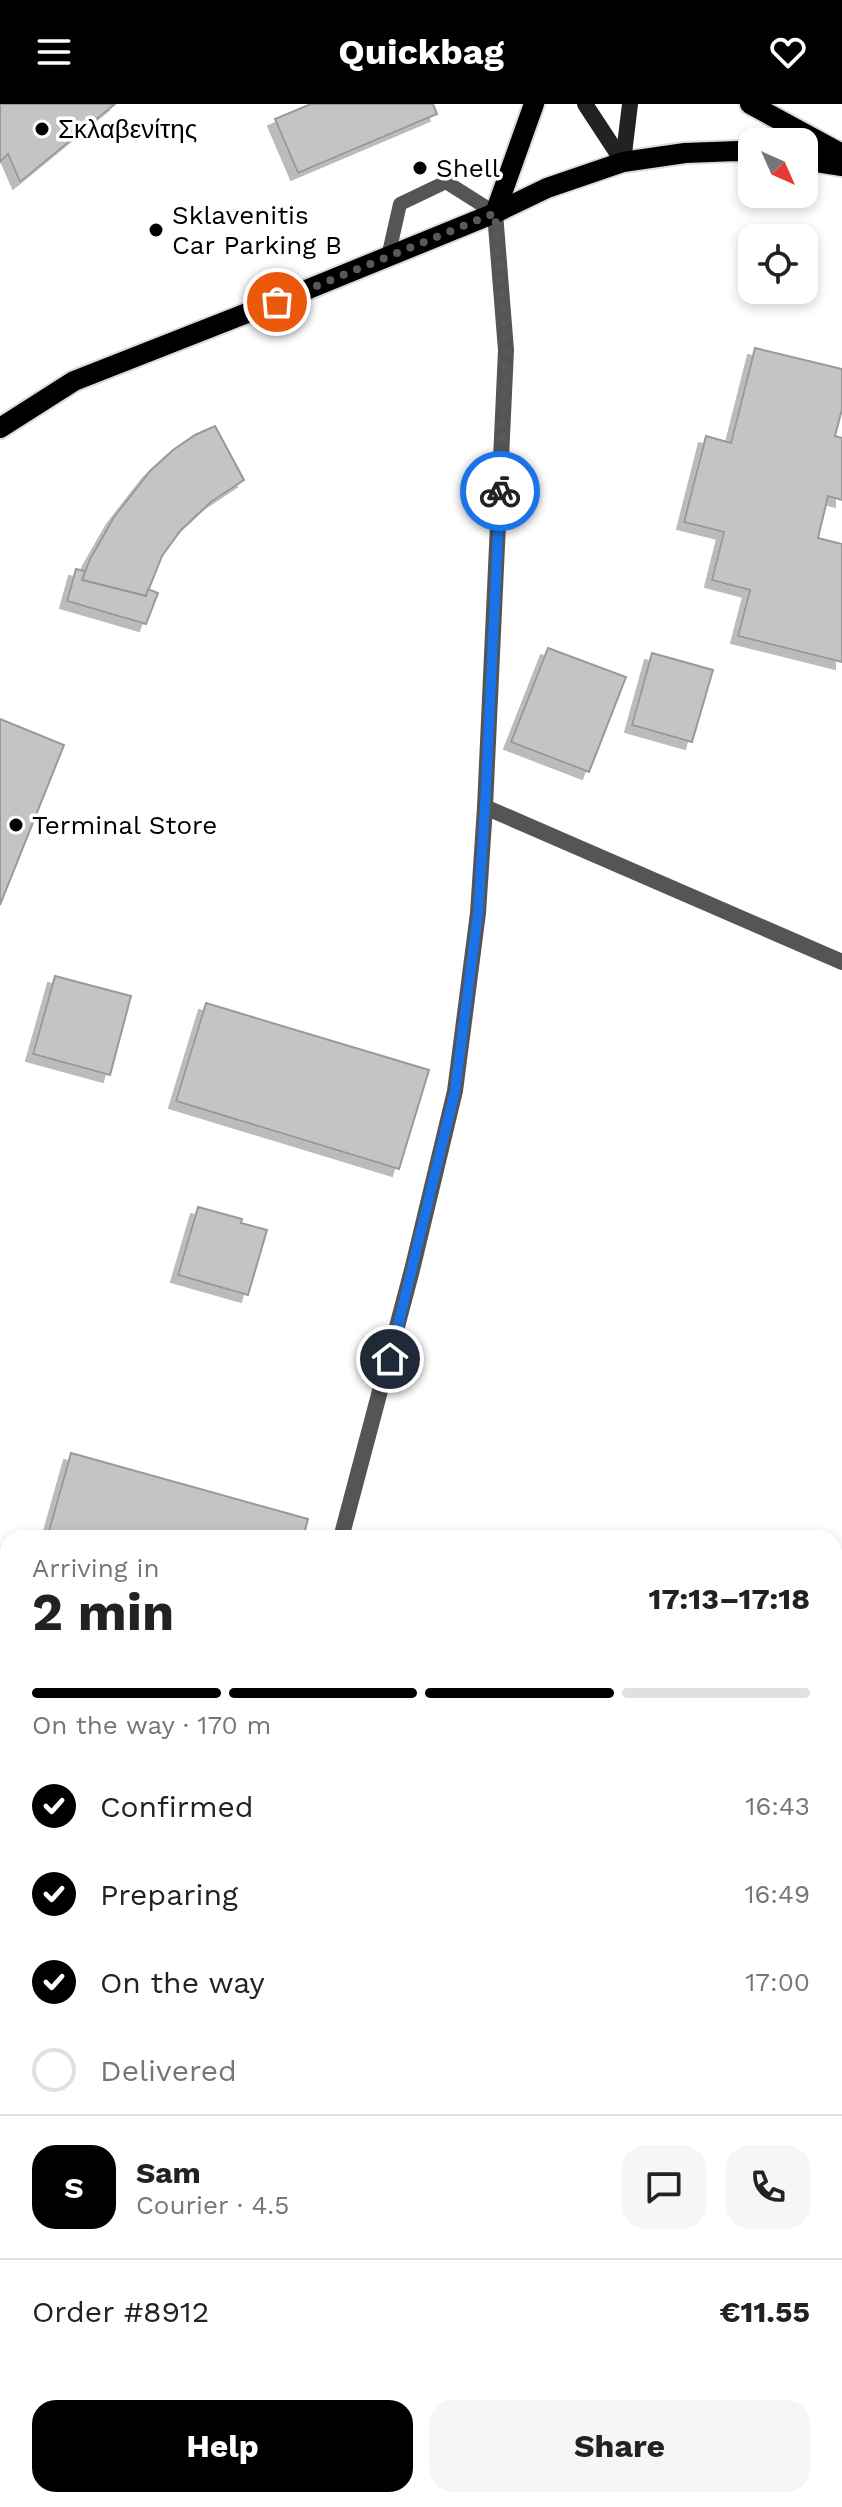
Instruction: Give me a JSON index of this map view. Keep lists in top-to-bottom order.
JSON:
{
  "places": [
    "Σκλαβενίτης",
    "Shell",
    "Sklavenitis Car Parking B",
    "Terminal Store"
  ],
  "north": "bottom right",
  "page": {
    "header": "Quickbag",
    "heading": ["2 min", "Arriving in", "17:13–17:18"],
    "panel": [
      "Sam",
      "Courier · 4.5",
      "Order #8912",
      "€11.55"
    ],
    "bar": "On the way · 170 m",
    "list": [
      ["Confirmed", "16:43"],
      ["Preparing", "16:49"],
      ["On the way", "17:00"],
      "Delivered"
    ],
    "round": "S",
    "buttons": ["Help", "Share"]
  }
}
